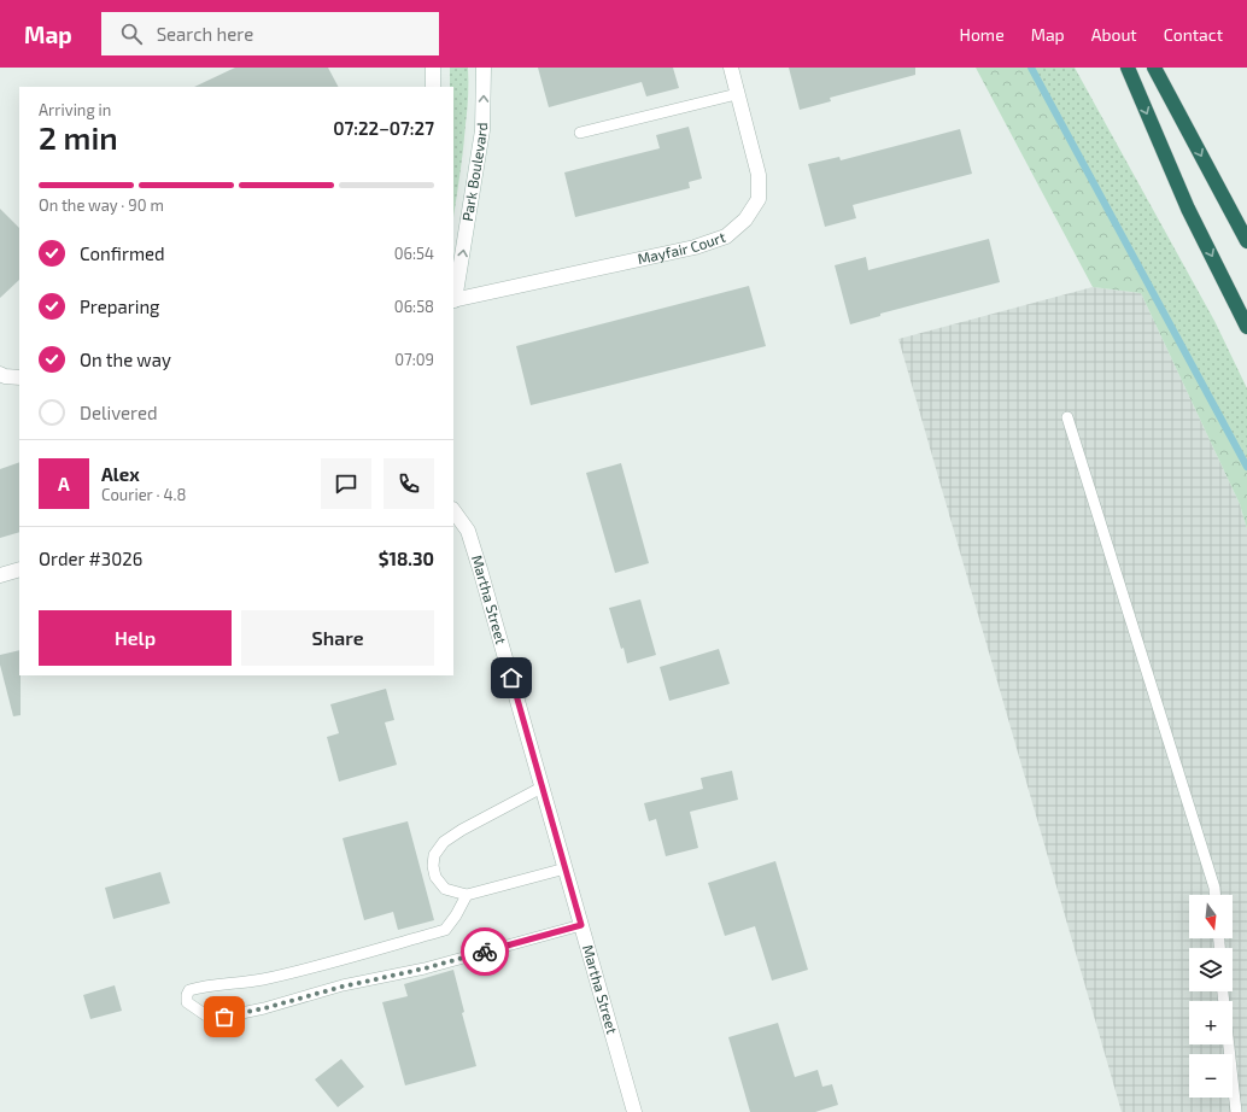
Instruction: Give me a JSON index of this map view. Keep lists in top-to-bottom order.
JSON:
{
  "streets": {
    "street": ["Park Boulevard", "Mayfair Court", "Martha Street"]
  },
  "crossings": [
    ["Park Boulevard", "Mayfair Court"]
  ],
  "one_way": ["Park Boulevard"],
  "north": "bottom",
  "page": {
    "header": "Map",
    "search": "Search here",
    "nav": [
      "Home",
      "Map",
      "About",
      "Contact"
    ],
    "heading": ["2 min", "Arriving in", "07:22–07:27"],
    "panel": [
      "Alex",
      "Courier · 4.8",
      "Order #3026",
      "$18.30"
    ],
    "bar": "On the way · 90 m",
    "list": [
      ["Confirmed", "06:54"],
      ["Preparing", "06:58"],
      ["On the way", "07:09"],
      "Delivered"
    ],
    "round": "A",
    "buttons": ["Help", "Share"],
    "map_buttons": ["+", "−"]
  }
}
